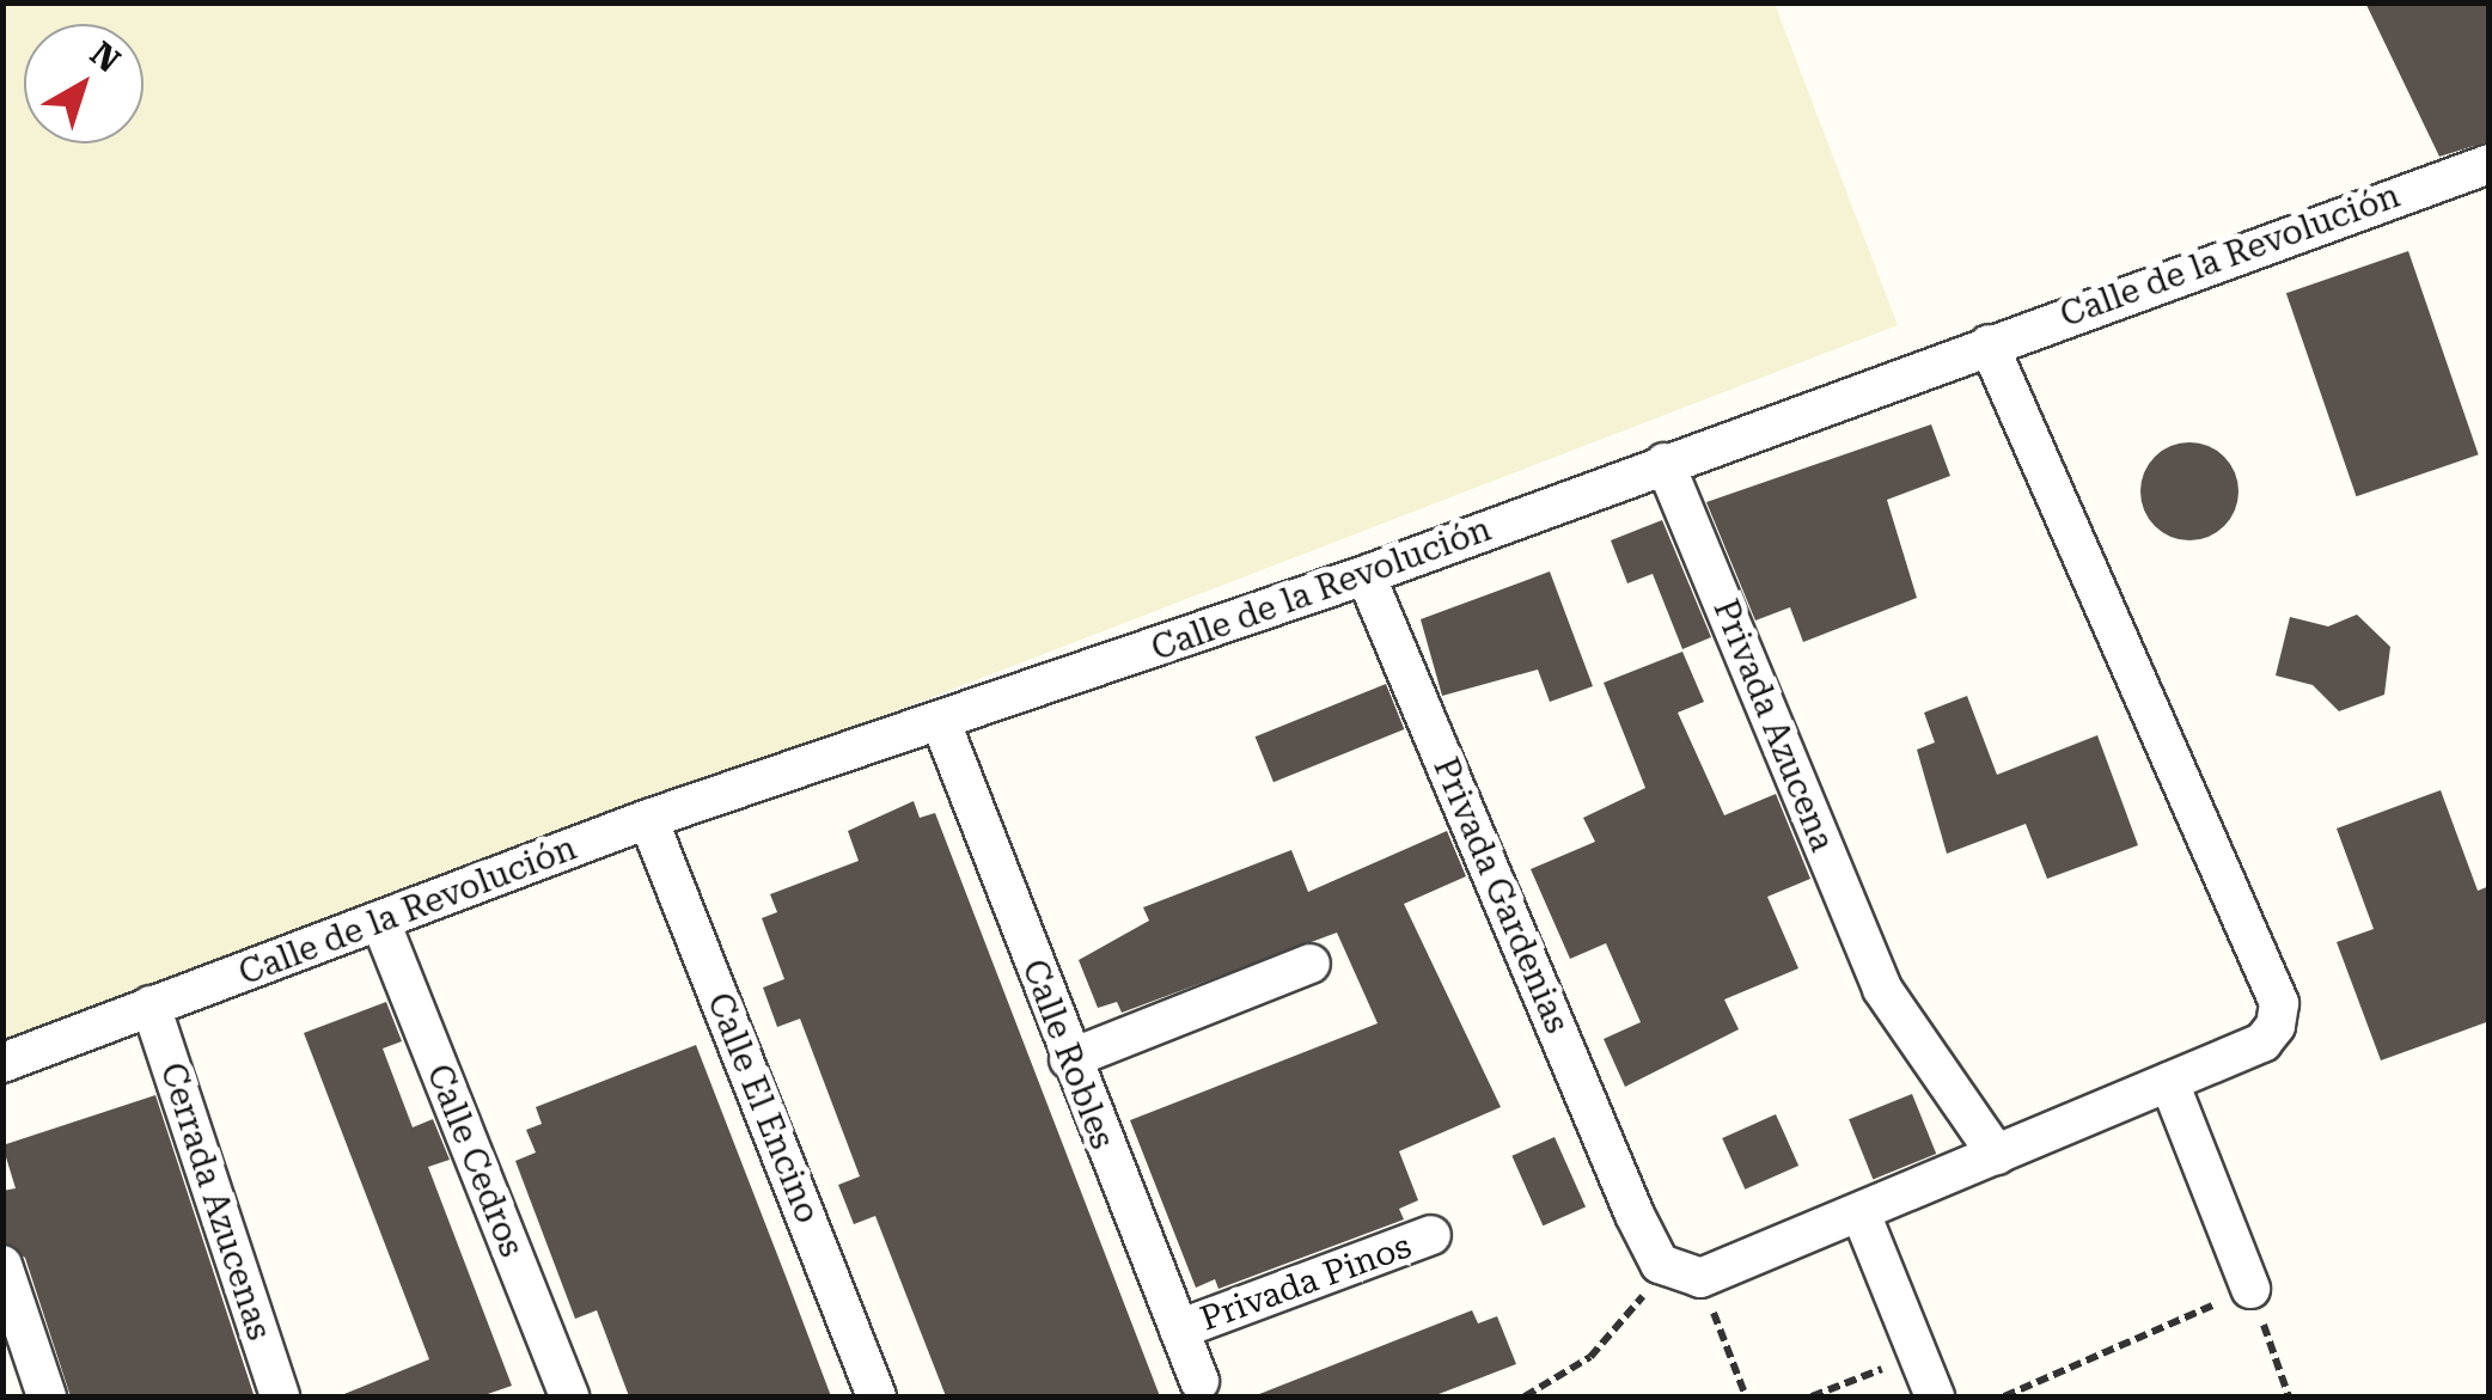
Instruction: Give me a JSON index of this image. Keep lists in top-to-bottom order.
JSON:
{
  "streets": {
    "street": [
      "Calle de la Revolución",
      "Privada Azucena",
      "Privada Gardenias",
      "Calle Robles",
      "Calle El Encino",
      "Calle Cedros",
      "Cerrada Azucenas",
      "Privada Pinos"
    ]
  },
  "crossings": [
    ["Calle de la Revolución", "Privada Azucena"],
    ["Calle de la Revolución", "Privada Gardenias"],
    ["Calle de la Revolución", "Calle Robles"],
    ["Calle de la Revolución", "Calle El Encino"],
    ["Calle de la Revolución", "Calle Cedros"],
    ["Calle de la Revolución", "Cerrada Azucenas"],
    ["Calle Robles", "Privada Pinos"]
  ],
  "north": "top right"
}
